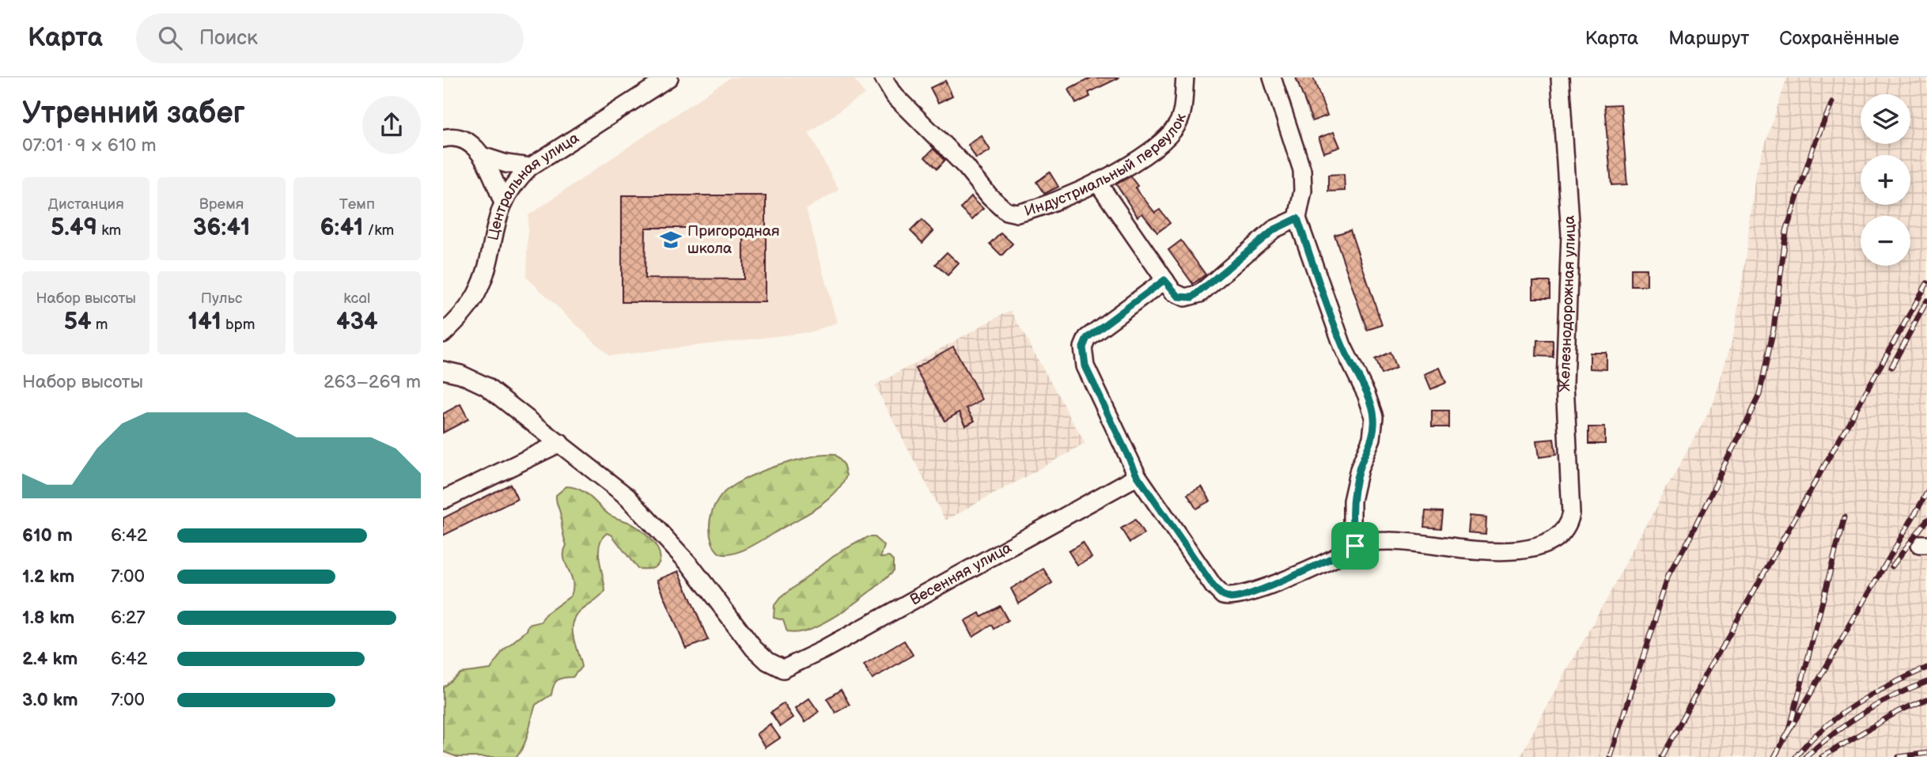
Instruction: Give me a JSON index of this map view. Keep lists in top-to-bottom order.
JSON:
{
  "streets": {
    "street": [
      "Индустриальный переулок",
      "Центральная улица",
      "Железнодорожная улица",
      "Весенняя улица"
    ]
  },
  "places": {
    "school or university": ["Пригородная школа"]
  },
  "page": {
    "header": "Карта",
    "search": "Поиск",
    "nav": ["Карта", "Маршрут", "Сохранённые"],
    "heading": ["Утренний забег", "07:01 · 9 × 610 m"],
    "map_buttons": ["+", "−"],
    "stats": [
      ["Дистанция", "5.49 km"],
      ["Время", "36:41"],
      ["Темп", "6:41 /km"],
      ["Набор высоты", "54 m"],
      ["Пульс", "141 bpm"],
      ["kcal", "434"]
    ],
    "chart": ["Набор высоты", "263–269 m"],
    "list": [
      {
        "name": "610 m",
        "note": "6:42"
      },
      {
        "name": "1.2 km",
        "note": "7:00"
      },
      {
        "name": "1.8 km",
        "note": "6:27"
      },
      {
        "name": "2.4 km",
        "note": "6:42"
      },
      {
        "name": "3.0 km",
        "note": "7:00"
      }
    ]
  }
}
